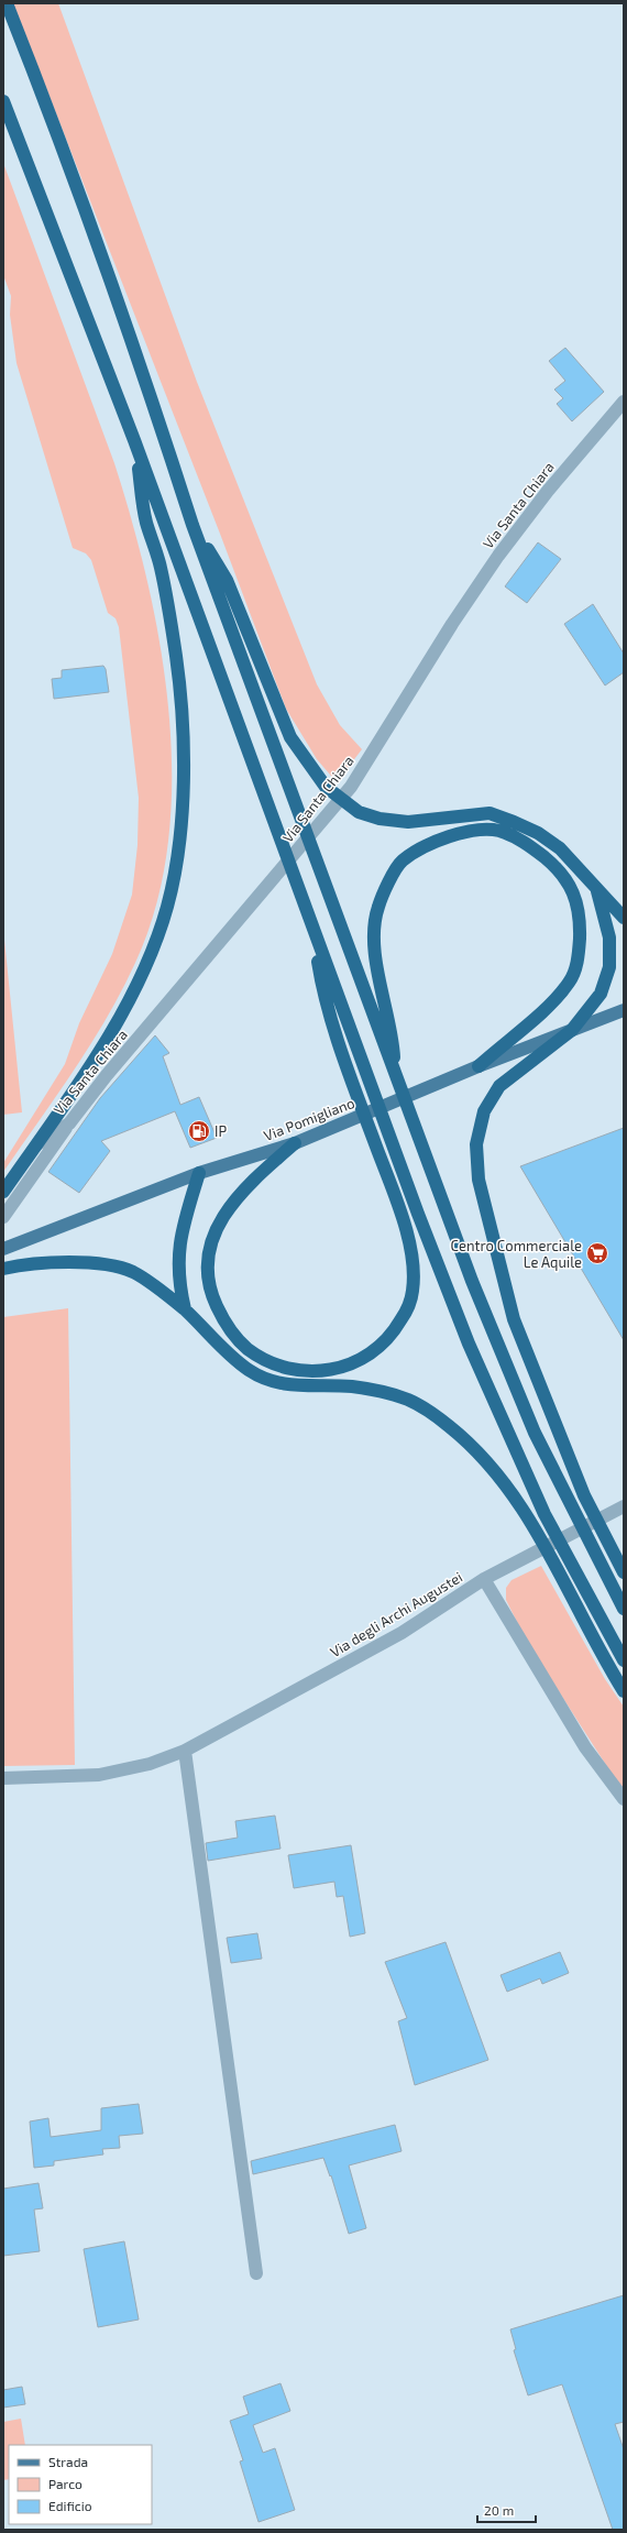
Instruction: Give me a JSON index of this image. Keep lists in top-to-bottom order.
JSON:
{
  "streets": {
    "main road": ["Via Pomigliano"],
    "street": ["Via Santa Chiara", "Via degli Archi Augustei"]
  },
  "places": {
    "fuel station": ["IP"],
    "supermarket": ["Centro Commerciale Le Aquile"]
  },
  "legend": ["Strada", "Parco", "Edificio"],
  "scale_bar": "20 m"
}
